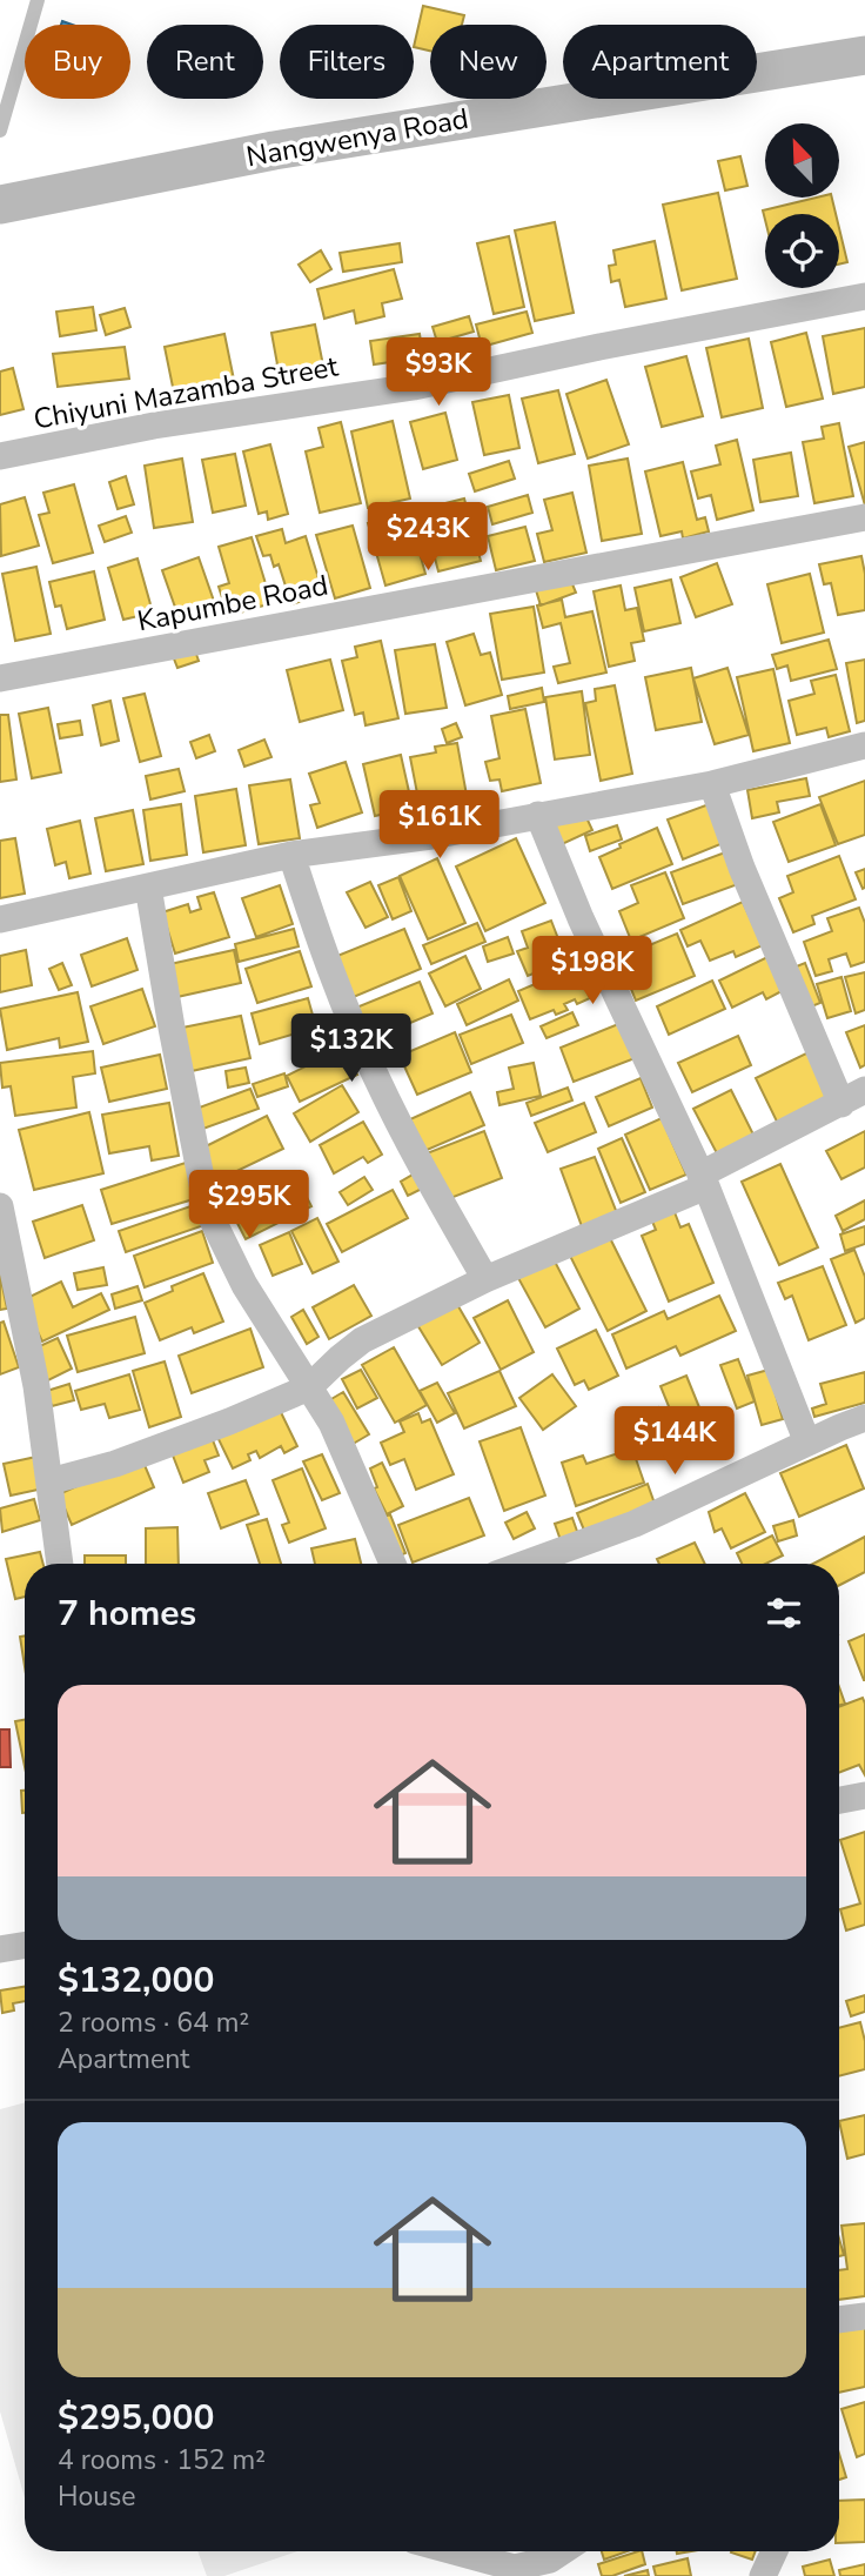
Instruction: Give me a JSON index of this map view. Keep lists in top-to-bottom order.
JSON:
{
  "streets": {
    "main road": ["Nangwenya Road"],
    "street": ["Chiyuni Mazamba Street", "Kapumbe Road"]
  },
  "north": "top left",
  "page": {
    "chip": [
      "Buy",
      "Rent",
      "Filters",
      "New",
      "Apartment"
    ],
    "price": [
      "$93K",
      "$243K",
      "$161K",
      "$198K",
      "$132K",
      "$295K",
      "$144K"
    ],
    "heading": "7 homes",
    "list": [
      {
        "name": "$132,000",
        "note": "2 rooms · 64 m² · Apartment"
      },
      {
        "name": "$295,000",
        "note": "4 rooms · 152 m² · House"
      }
    ]
  }
}
